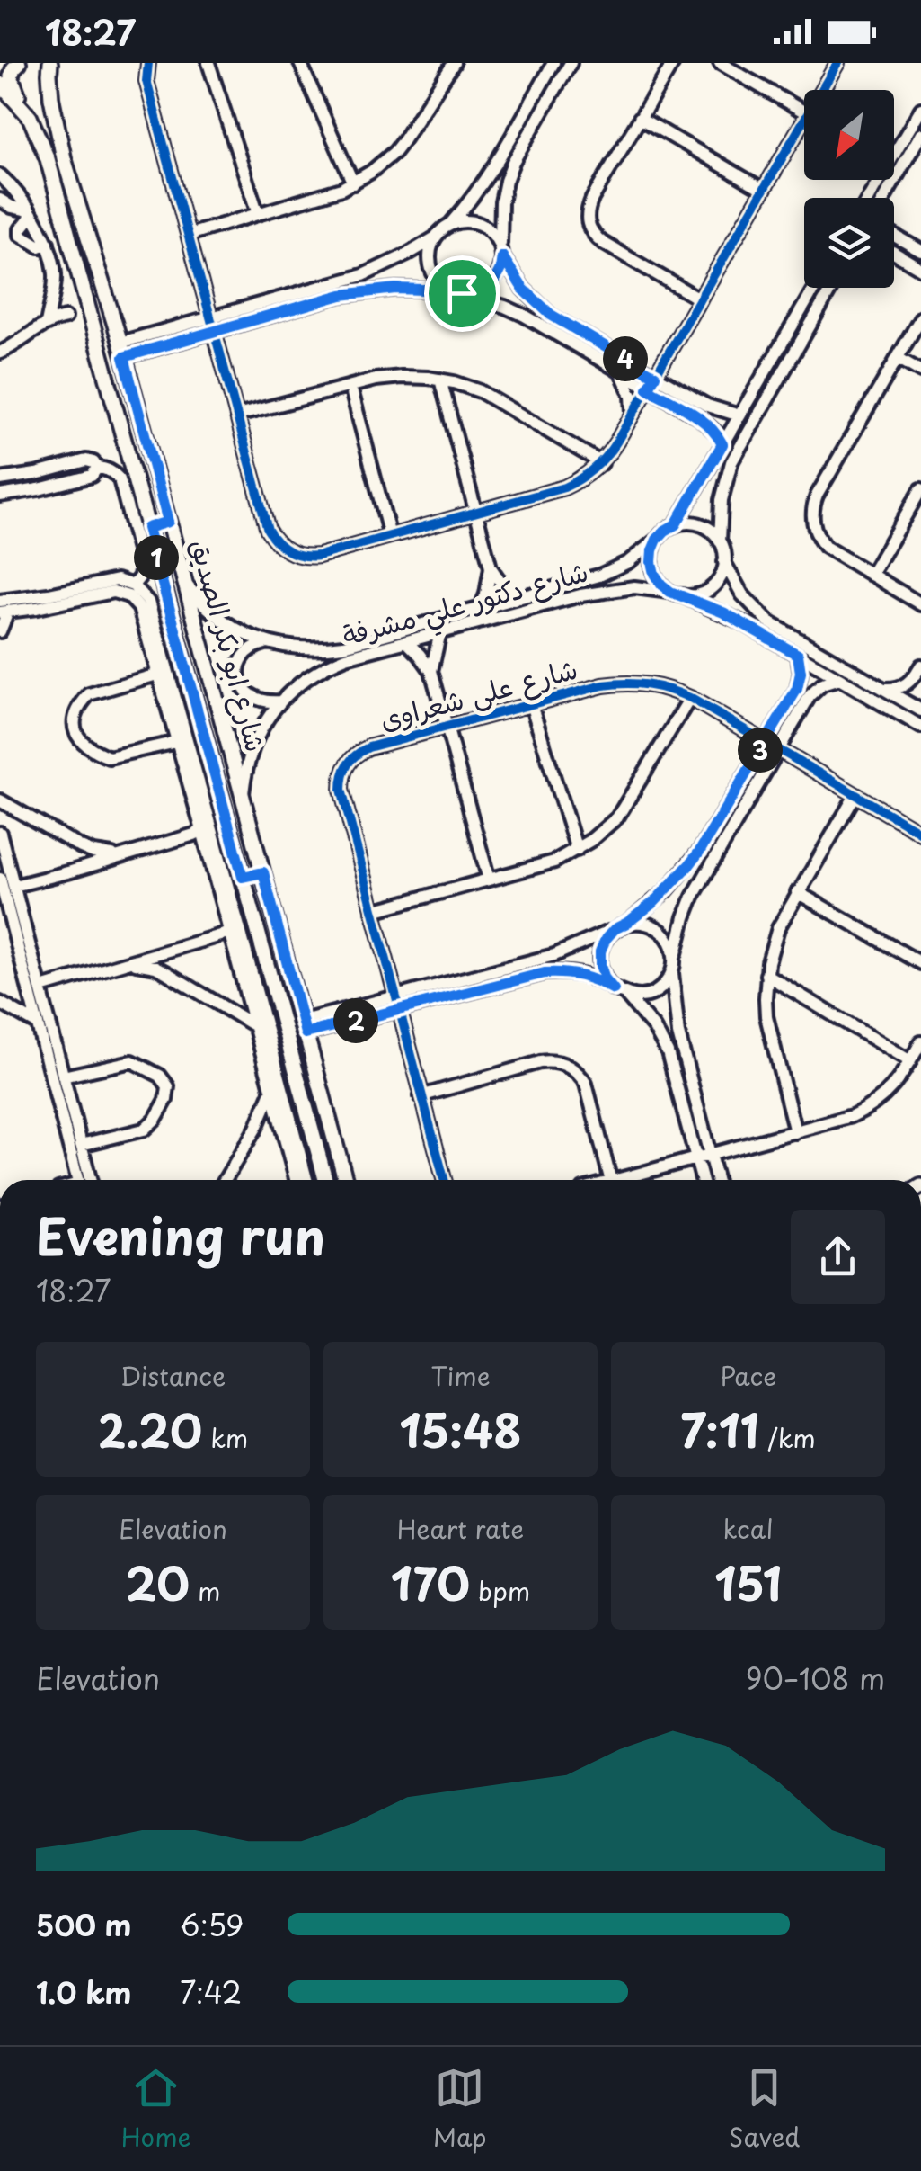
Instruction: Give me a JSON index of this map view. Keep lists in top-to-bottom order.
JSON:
{
  "streets": {
    "main road": ["شارع ابو بكر الصديق"],
    "street": ["شارع دكتور علي مشرفة", "شارع على شعراوى"]
  },
  "crossings": [
    ["شارع دكتور علي مشرفة", "شارع ابو بكر الصديق"]
  ],
  "north": "bottom left",
  "page": {
    "status": "18:27",
    "pins": [
      "4",
      "1",
      "3",
      "2"
    ],
    "heading": ["Evening run", "18:27"],
    "stats": [
      ["Distance", "2.20 km"],
      ["Time", "15:48"],
      ["Pace", "7:11 /km"],
      ["Elevation", "20 m"],
      ["Heart rate", "170 bpm"],
      ["kcal", "151"]
    ],
    "chart": ["Elevation", "90–108 m"],
    "list": [
      {
        "name": "500 m",
        "note": "6:59"
      },
      {
        "name": "1.0 km",
        "note": "7:42"
      }
    ],
    "tabs": ["Home", "Map", "Saved"]
  }
}
